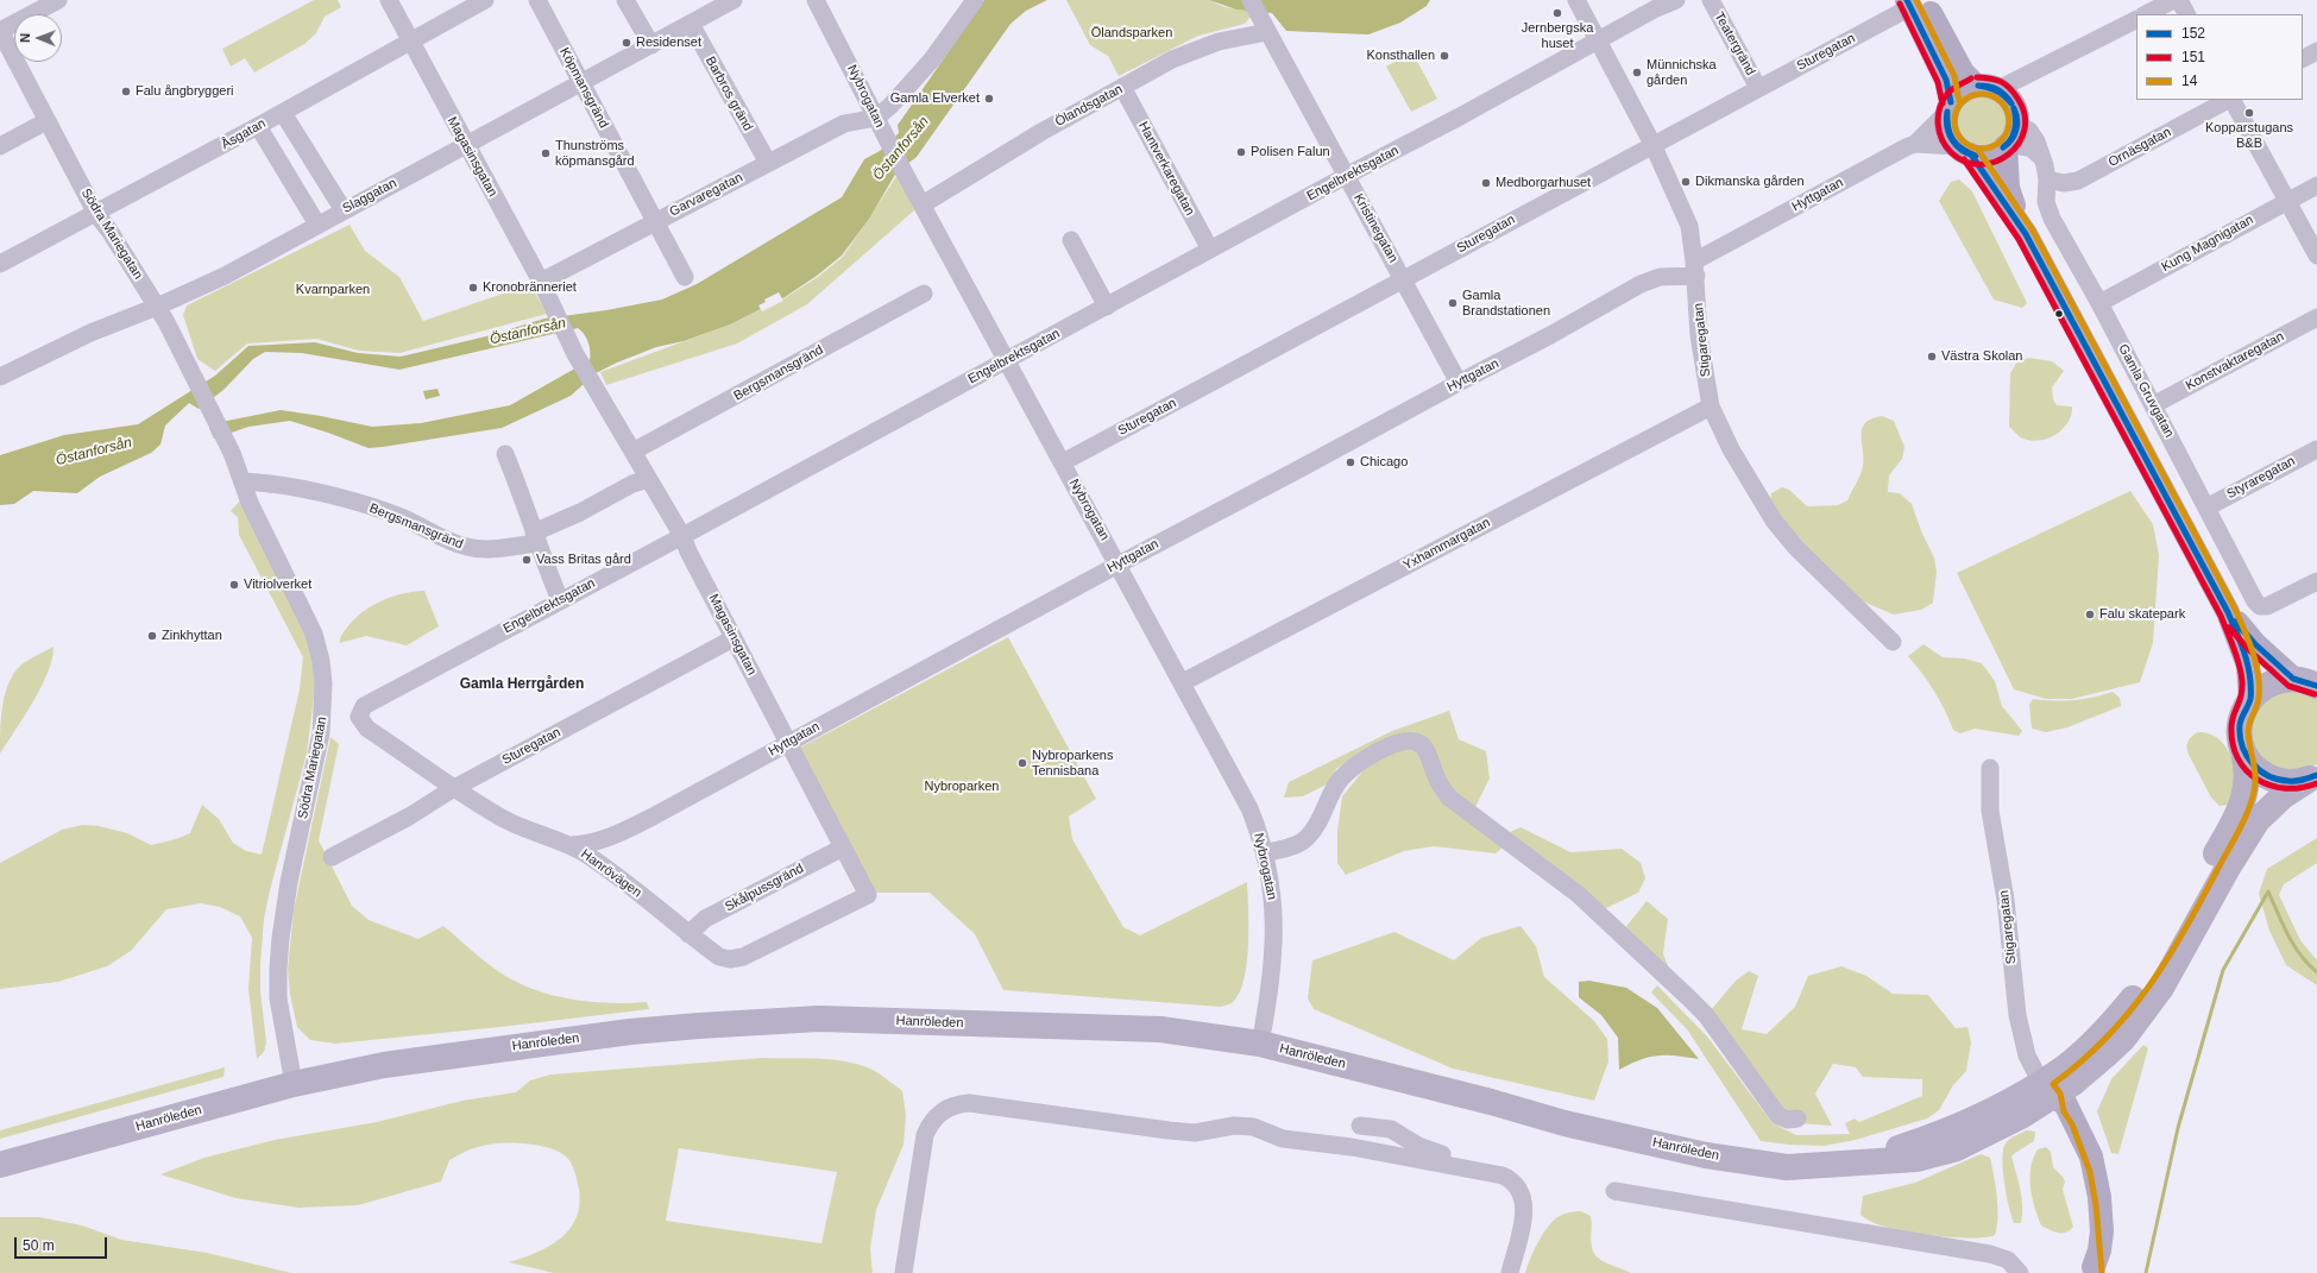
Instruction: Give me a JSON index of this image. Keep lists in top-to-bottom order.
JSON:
{
  "streets": {
    "highway": ["Hanröleden"],
    "street": [
      "Teatergränd",
      "Sturegatan",
      "Köpmansgränd",
      "Barbros gränd",
      "Nybrogatan",
      "Ölandsgatan",
      "Åsgatan",
      "Ornäsgatan",
      "Magasinsgatan",
      "Hantverkaregatan",
      "Engelbrektsgatan",
      "Garvaregatan",
      "Hyttgatan",
      "Slaggatan",
      "Kristinegatan",
      "Södra Mariegatan",
      "Kung Magnigatan",
      "Stigaregatan",
      "Konstvaktaregatan",
      "Bergsmansgränd",
      "Gamla Gruvgatan",
      "Styraregatan",
      "Yxhammargatan",
      "Hanrövägen",
      "Skålpussgränd"
    ]
  },
  "crossings": [
    ["Teatergränd", "Sturegatan"],
    ["Sturegatan", "Nybrogatan"],
    ["Sturegatan", "Magasinsgatan"],
    ["Sturegatan", "Kristinegatan"],
    ["Sturegatan", "Stigaregatan"],
    ["Sturegatan", "Hanrövägen"],
    ["Köpmansgränd", "Garvaregatan"],
    ["Köpmansgränd", "Slaggatan"],
    ["Barbros gränd", "Garvaregatan"],
    ["Barbros gränd", "Slaggatan"],
    ["Nybrogatan", "Ölandsgatan"],
    ["Nybrogatan", "Engelbrektsgatan"],
    ["Nybrogatan", "Garvaregatan"],
    ["Nybrogatan", "Hyttgatan"],
    ["Nybrogatan", "Yxhammargatan"],
    ["Nybrogatan", "Hanröleden"],
    ["Ölandsgatan", "Hantverkaregatan"],
    ["Ölandsgatan", "Kristinegatan"],
    ["Åsgatan", "Magasinsgatan"],
    ["Åsgatan", "Södra Mariegatan"],
    ["Ornäsgatan", "Gamla Gruvgatan"],
    ["Magasinsgatan", "Engelbrektsgatan"],
    ["Magasinsgatan", "Garvaregatan"],
    ["Magasinsgatan", "Hyttgatan"],
    ["Magasinsgatan", "Slaggatan"],
    ["Magasinsgatan", "Bergsmansgränd"],
    ["Magasinsgatan", "Hanrövägen"],
    ["Magasinsgatan", "Skålpussgränd"],
    ["Hantverkaregatan", "Engelbrektsgatan"],
    ["Engelbrektsgatan", "Kristinegatan"],
    ["Engelbrektsgatan", "Stigaregatan"],
    ["Engelbrektsgatan", "Hanrövägen"],
    ["Hyttgatan", "Kristinegatan"],
    ["Hyttgatan", "Stigaregatan"],
    ["Hyttgatan", "Gamla Gruvgatan"],
    ["Hyttgatan", "Hanrövägen"],
    ["Slaggatan", "Södra Mariegatan"],
    ["Södra Mariegatan", "Bergsmansgränd"],
    ["Södra Mariegatan", "Hanröleden"],
    ["Kung Magnigatan", "Gamla Gruvgatan"],
    ["Stigaregatan", "Yxhammargatan"],
    ["Stigaregatan", "Hanröleden"],
    ["Konstvaktaregatan", "Gamla Gruvgatan"],
    ["Gamla Gruvgatan", "Styraregatan"],
    ["Hanrövägen", "Skålpussgränd"]
  ],
  "districts": ["Gamla Herrgården"],
  "water": ["Östanforsån"],
  "parks": ["Ölandsparken", "Kvarnparken", "Nybroparken"],
  "places": [
    "Jernbergska huset",
    "Residenset",
    "Konsthallen",
    "Münnichska gården",
    "Falu ångbryggeri",
    "Gamla Elverket",
    "Kopparstugans B&B",
    "Polisen Falun",
    "Thunströms köpmansgård",
    "Dikmanska gården",
    "Medborgarhuset",
    "Kronobränneriet",
    "Gamla Brandstationen",
    "Västra Skolan",
    "Chicago",
    "Vass Britas gård",
    "Vitriolverket",
    "Falu skatepark",
    "Zinkhyttan",
    "Nybroparkens Tennisbana"
  ],
  "lines": ["transit line 152", "transit line 14", "transit line 151"],
  "legend": ["152", "151", "14"],
  "scale_bar": "50 m",
  "north": "left"
}
